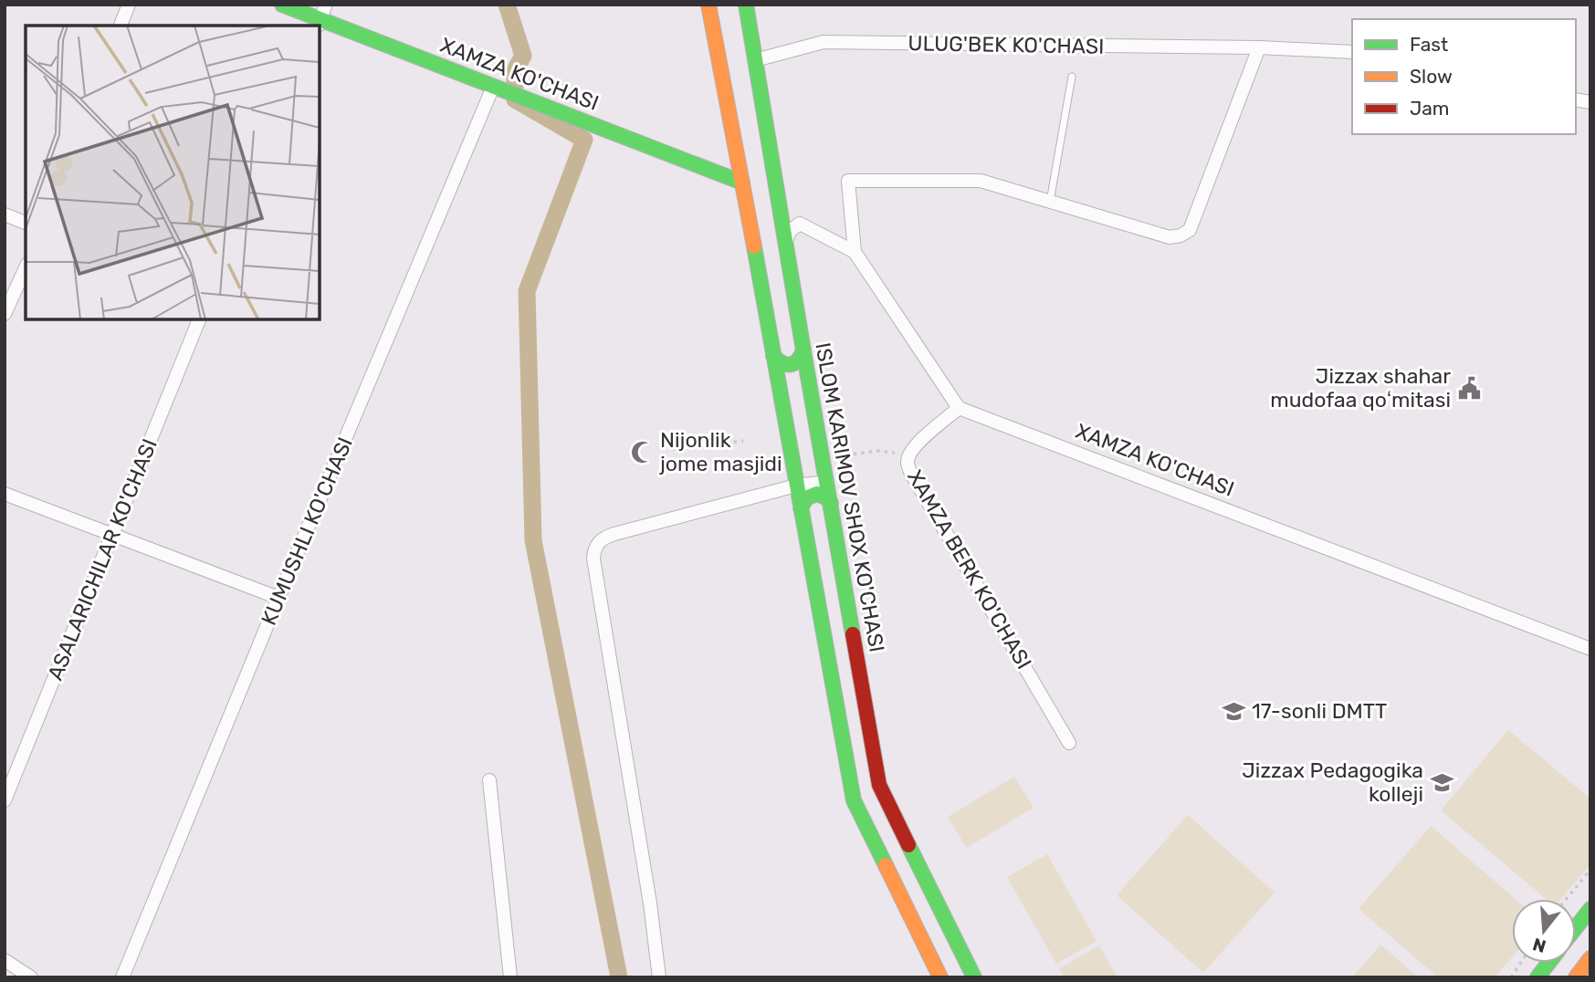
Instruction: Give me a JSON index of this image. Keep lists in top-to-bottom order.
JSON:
{
  "streets": {
    "main road": ["XAMZA KO'CHASI", "ISLOM KARIMOV SHOX KO'CHASI"],
    "street": [
      "ULUG'BEK KO'CHASI",
      "KUMUSHLI KO'CHASI",
      "ASALARICHILAR KO'CHASI",
      "XAMZA BERK KO'CHASI"
    ]
  },
  "crossings": [
    ["ULUG'BEK KO'CHASI", "ISLOM KARIMOV SHOX KO'CHASI"],
    ["XAMZA KO'CHASI", "KUMUSHLI KO'CHASI"],
    ["XAMZA KO'CHASI", "XAMZA BERK KO'CHASI"]
  ],
  "places": {
    "public building": ["Jizzax shahar mudofaa qoʻmitasi"],
    "mosque": ["Nijonlik jome masjidi"],
    "school or university": ["17-sonli DMTT", "Jizzax Pedagogika kolleji"]
  },
  "legend": ["Fast", "Slow", "Jam"],
  "north": "bottom"
}
